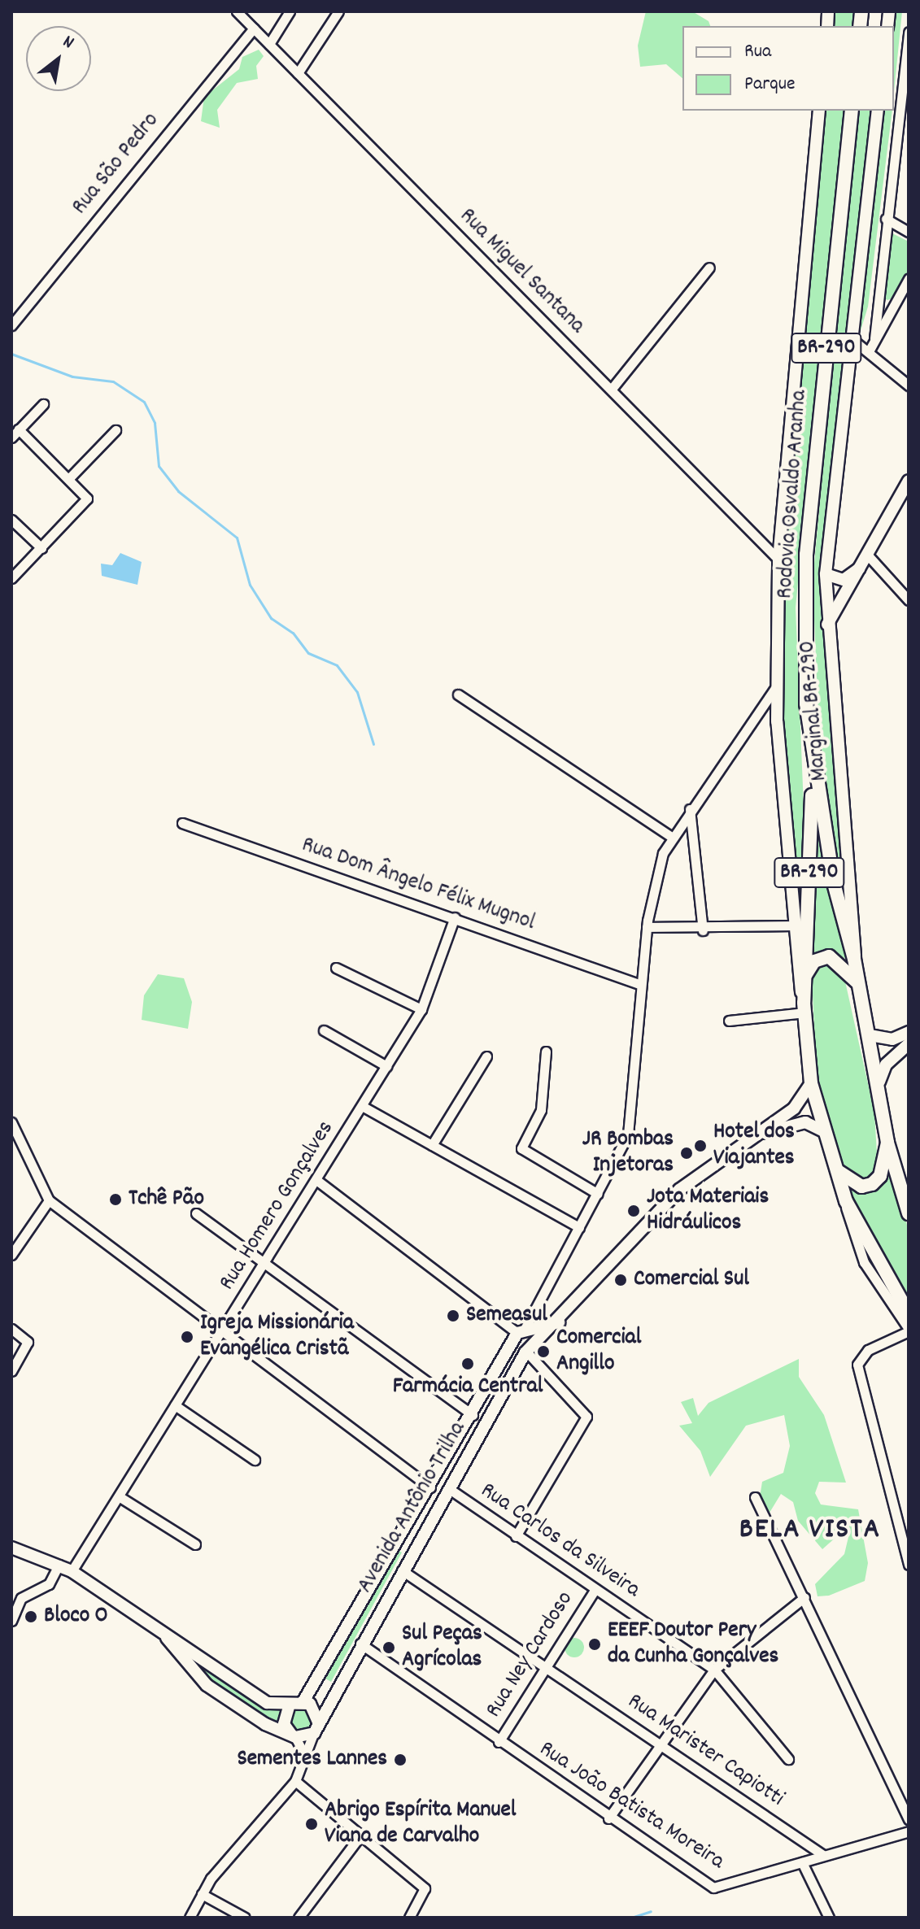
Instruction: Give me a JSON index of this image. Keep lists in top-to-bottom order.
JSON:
{
  "streets": {
    "highway": ["BR-290", "Rodovia Osvaldo Aranha"],
    "main road": ["Marginal BR-290", "Avenida Antônio Trilha"],
    "street": [
      "Rua São Pedro",
      "Rua Miguel Santana",
      "Rua Dom Ângelo Félix Mugnol",
      "Rua Homero Gonçalves",
      "Rua Carlos da Silveira",
      "Rua Ney Cardoso",
      "Rua Marister Capiotti",
      "Rua João Batista Moreira"
    ]
  },
  "crossings": [
    ["Rua São Pedro", "Rua Miguel Santana"],
    ["BR-290", "Rodovia Osvaldo Aranha"],
    ["Rodovia Osvaldo Aranha", "Marginal BR-290"],
    ["Rodovia Osvaldo Aranha", "Avenida Antônio Trilha"],
    ["Rua Dom Ângelo Félix Mugnol", "Rua Homero Gonçalves"],
    ["Avenida Antônio Trilha", "Rua Carlos da Silveira"],
    ["Avenida Antônio Trilha", "Rua Marister Capiotti"],
    ["Avenida Antônio Trilha", "Rua João Batista Moreira"],
    ["Rua Carlos da Silveira", "Rua Ney Cardoso"],
    ["Rua Ney Cardoso", "Rua Marister Capiotti"],
    ["Rua Ney Cardoso", "Rua João Batista Moreira"],
    ["Rua Marister Capiotti", "Rua João Batista Moreira"]
  ],
  "districts": ["BELA VISTA"],
  "places": [
    "Hotel dos Viajantes",
    "JR Bombas Injetoras",
    "Tchê Pão",
    "Jota Materiais Hidráulicos",
    "Comercial Sul",
    "Semeasul",
    "Igreja Missionária Evangélica Cristã",
    "Comercial Angillo",
    "Farmácia Central",
    "Bloco O",
    "EEEF Doutor Pery da Cunha Gonçalves",
    "Sul Peças Agrícolas",
    "Sementes Lannes",
    "Abrigo Espírita Manuel Viana de Carvalho"
  ],
  "legend": ["Rua", "Parque"],
  "north": "top right"
}
